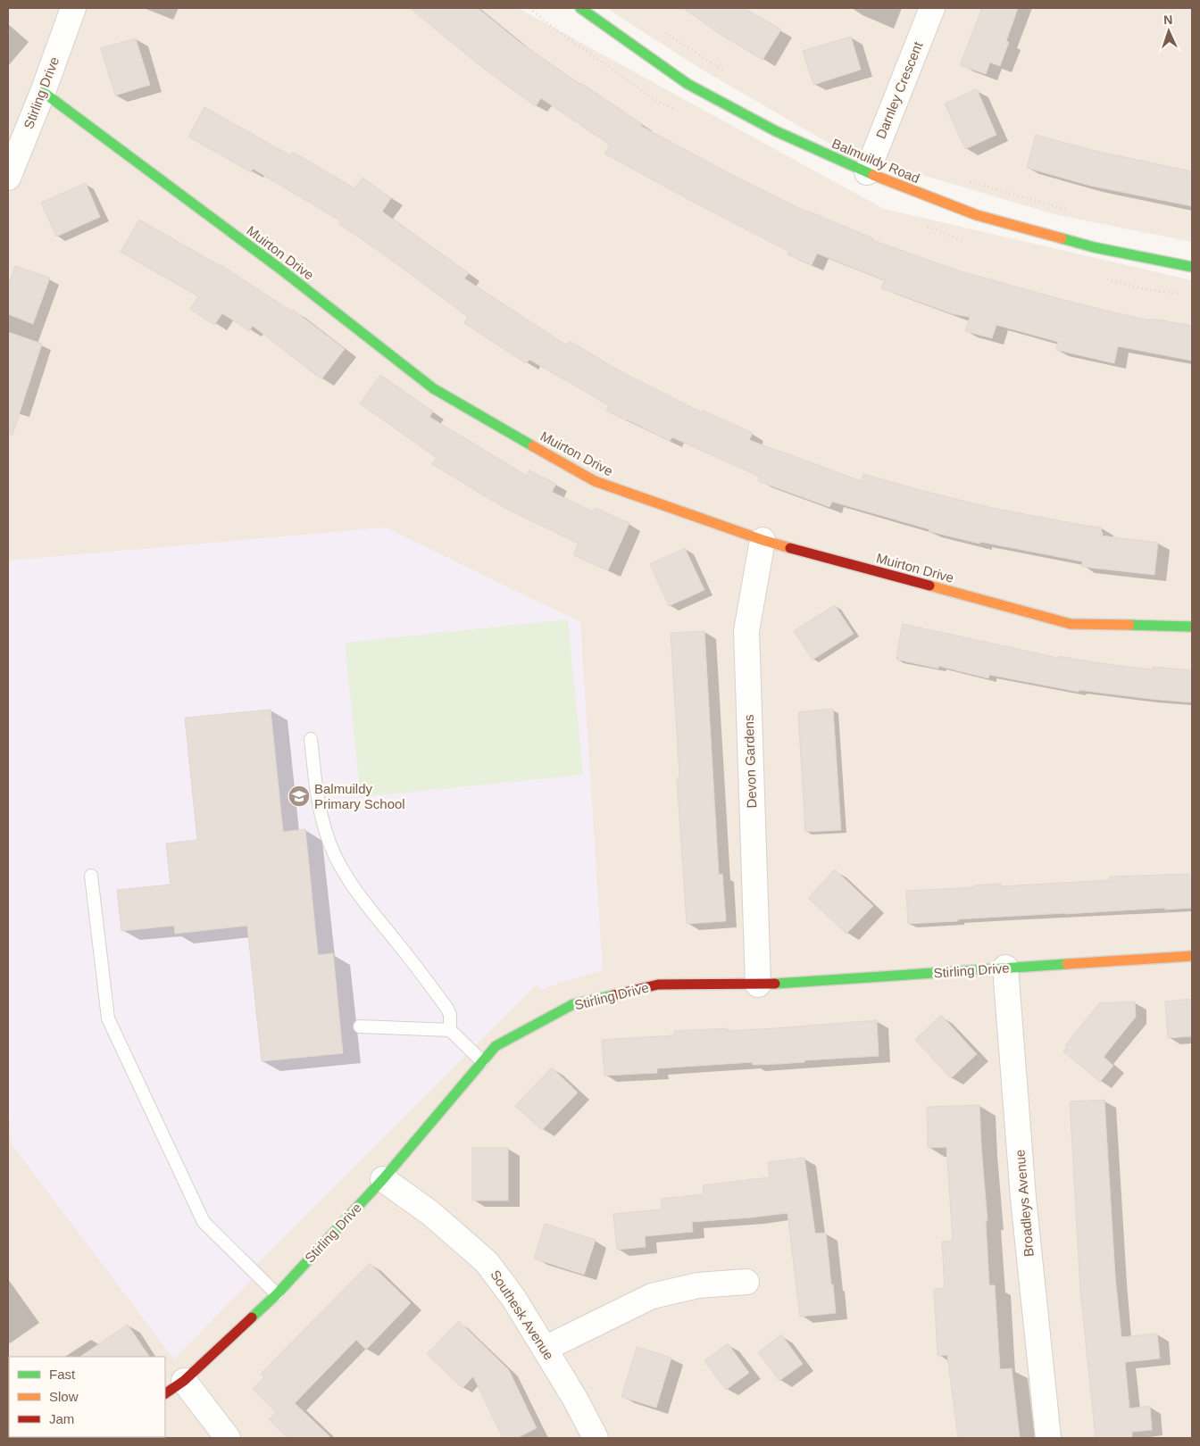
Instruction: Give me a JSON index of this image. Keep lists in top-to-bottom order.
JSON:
{
  "streets": {
    "street": [
      "Darnley Crescent",
      "Stirling Drive",
      "Balmuildy Road",
      "Muirton Drive",
      "Devon Gardens",
      "Broadleys Avenue",
      "Southesk Avenue"
    ]
  },
  "crossings": [
    ["Darnley Crescent", "Balmuildy Road"],
    ["Stirling Drive", "Muirton Drive"],
    ["Stirling Drive", "Devon Gardens"],
    ["Stirling Drive", "Broadleys Avenue"],
    ["Stirling Drive", "Southesk Avenue"],
    ["Muirton Drive", "Devon Gardens"]
  ],
  "places": {
    "school or university": ["Balmuildy Primary School"]
  },
  "legend": ["Fast", "Slow", "Jam"],
  "north": "top"
}
